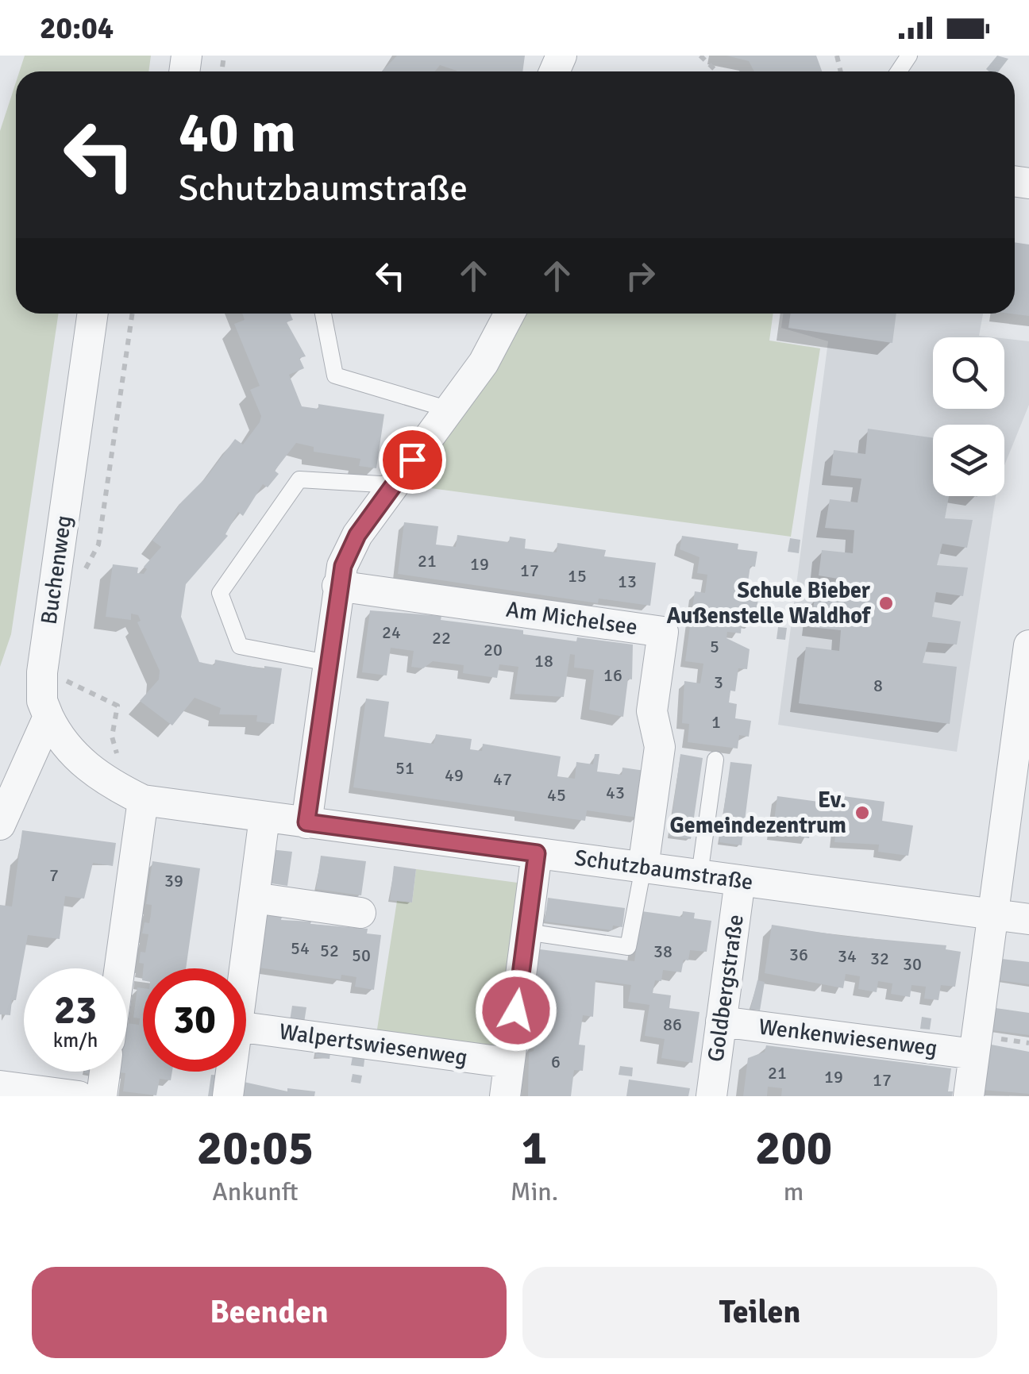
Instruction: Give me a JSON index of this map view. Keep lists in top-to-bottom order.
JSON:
{
  "streets": {
    "street": [
      "Buchenweg",
      "Am Michelsee",
      "Schutzbaumstraße",
      "Goldbergstraße",
      "Wenkenwiesenweg",
      "Walpertswiesenweg"
    ]
  },
  "crossings": [
    ["Buchenweg", "Schutzbaumstraße"],
    ["Am Michelsee", "Schutzbaumstraße"],
    ["Schutzbaumstraße", "Goldbergstraße"],
    ["Goldbergstraße", "Wenkenwiesenweg"]
  ],
  "places": ["Schule Bieber Außenstelle Waldhof", "Ev. Gemeindezentrum"],
  "house_numbers": [
    "21",
    "19",
    "17",
    "15",
    "13",
    "24",
    "22",
    "5",
    "20",
    "18",
    "16",
    "3",
    "8",
    "1",
    "51",
    "49",
    "47",
    "43",
    "45",
    "7",
    "39",
    "54",
    "52",
    "38",
    "36",
    "50",
    "34",
    "32",
    "30",
    "86",
    "6",
    "21",
    "19",
    "17"
  ],
  "page": {
    "status": "20:04",
    "turn": ["40 m", "Schutzbaumstraße"],
    "speed": "23 km/h",
    "limit": "30",
    "eta": [
      "20:05",
      "Ankunft",
      "1",
      "Min.",
      "200",
      "m"
    ],
    "buttons": ["Beenden", "Teilen"]
  }
}
